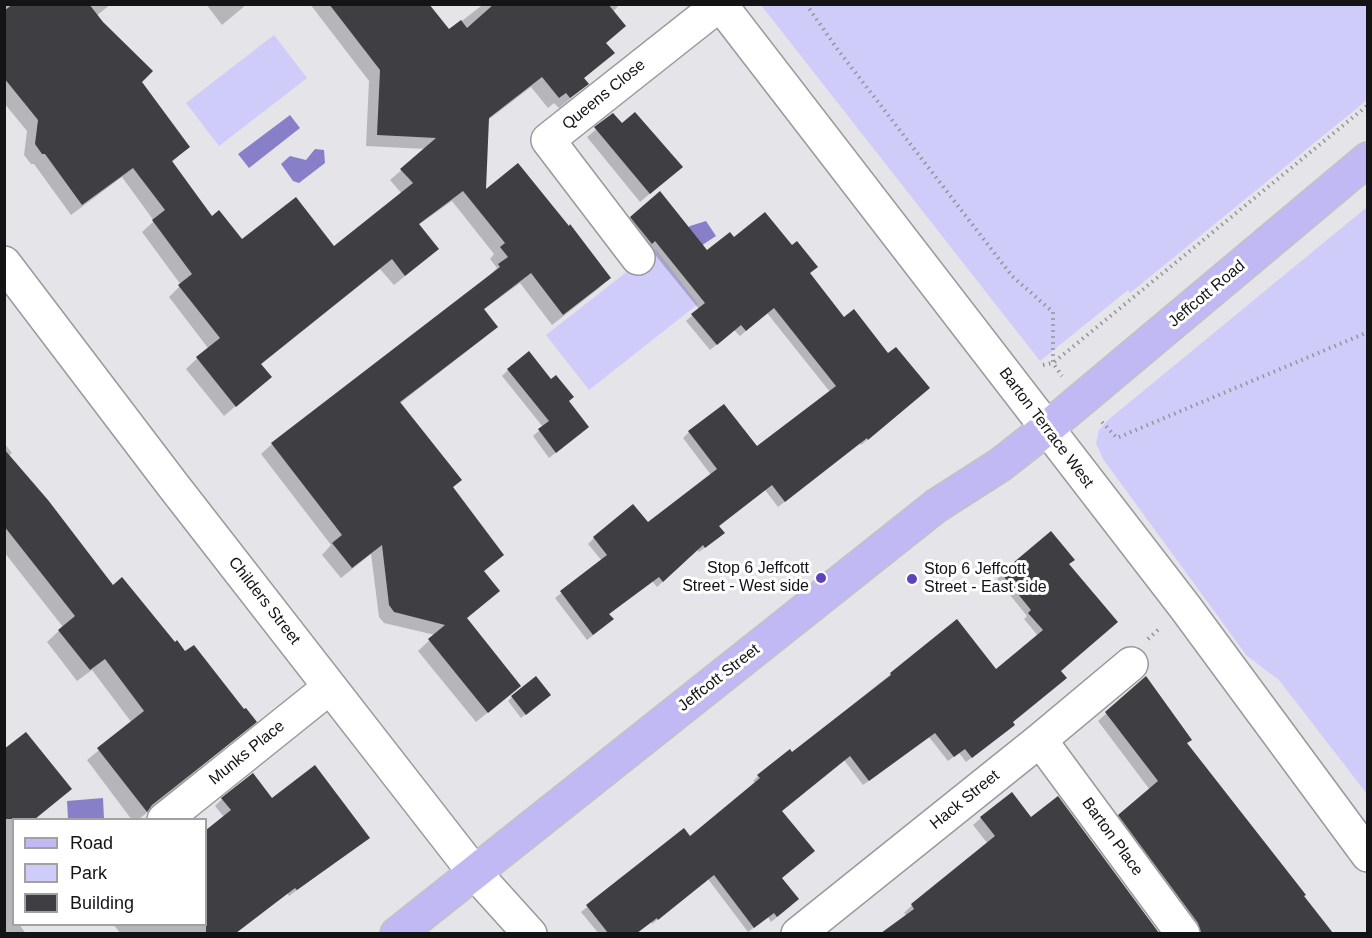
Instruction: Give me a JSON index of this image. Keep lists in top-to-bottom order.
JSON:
{
  "streets": {
    "main road": ["Jeffcott Road", "Jeffcott Street"],
    "street": [
      "Queens Close",
      "Barton Terrace West",
      "Childers Street",
      "Munks Place",
      "Hack Street",
      "Barton Place"
    ]
  },
  "crossings": [
    ["Queens Close", "Barton Terrace West"],
    ["Jeffcott Road", "Barton Terrace West"],
    ["Jeffcott Road", "Jeffcott Street"],
    ["Barton Terrace West", "Jeffcott Street"],
    ["Childers Street", "Jeffcott Street"],
    ["Childers Street", "Munks Place"],
    ["Hack Street", "Barton Place"]
  ],
  "places": ["Stop 6 Jeffcott Street - West side", "Stop 6 Jeffcott Street - East side"],
  "legend": ["Road", "Park", "Building"]
}
